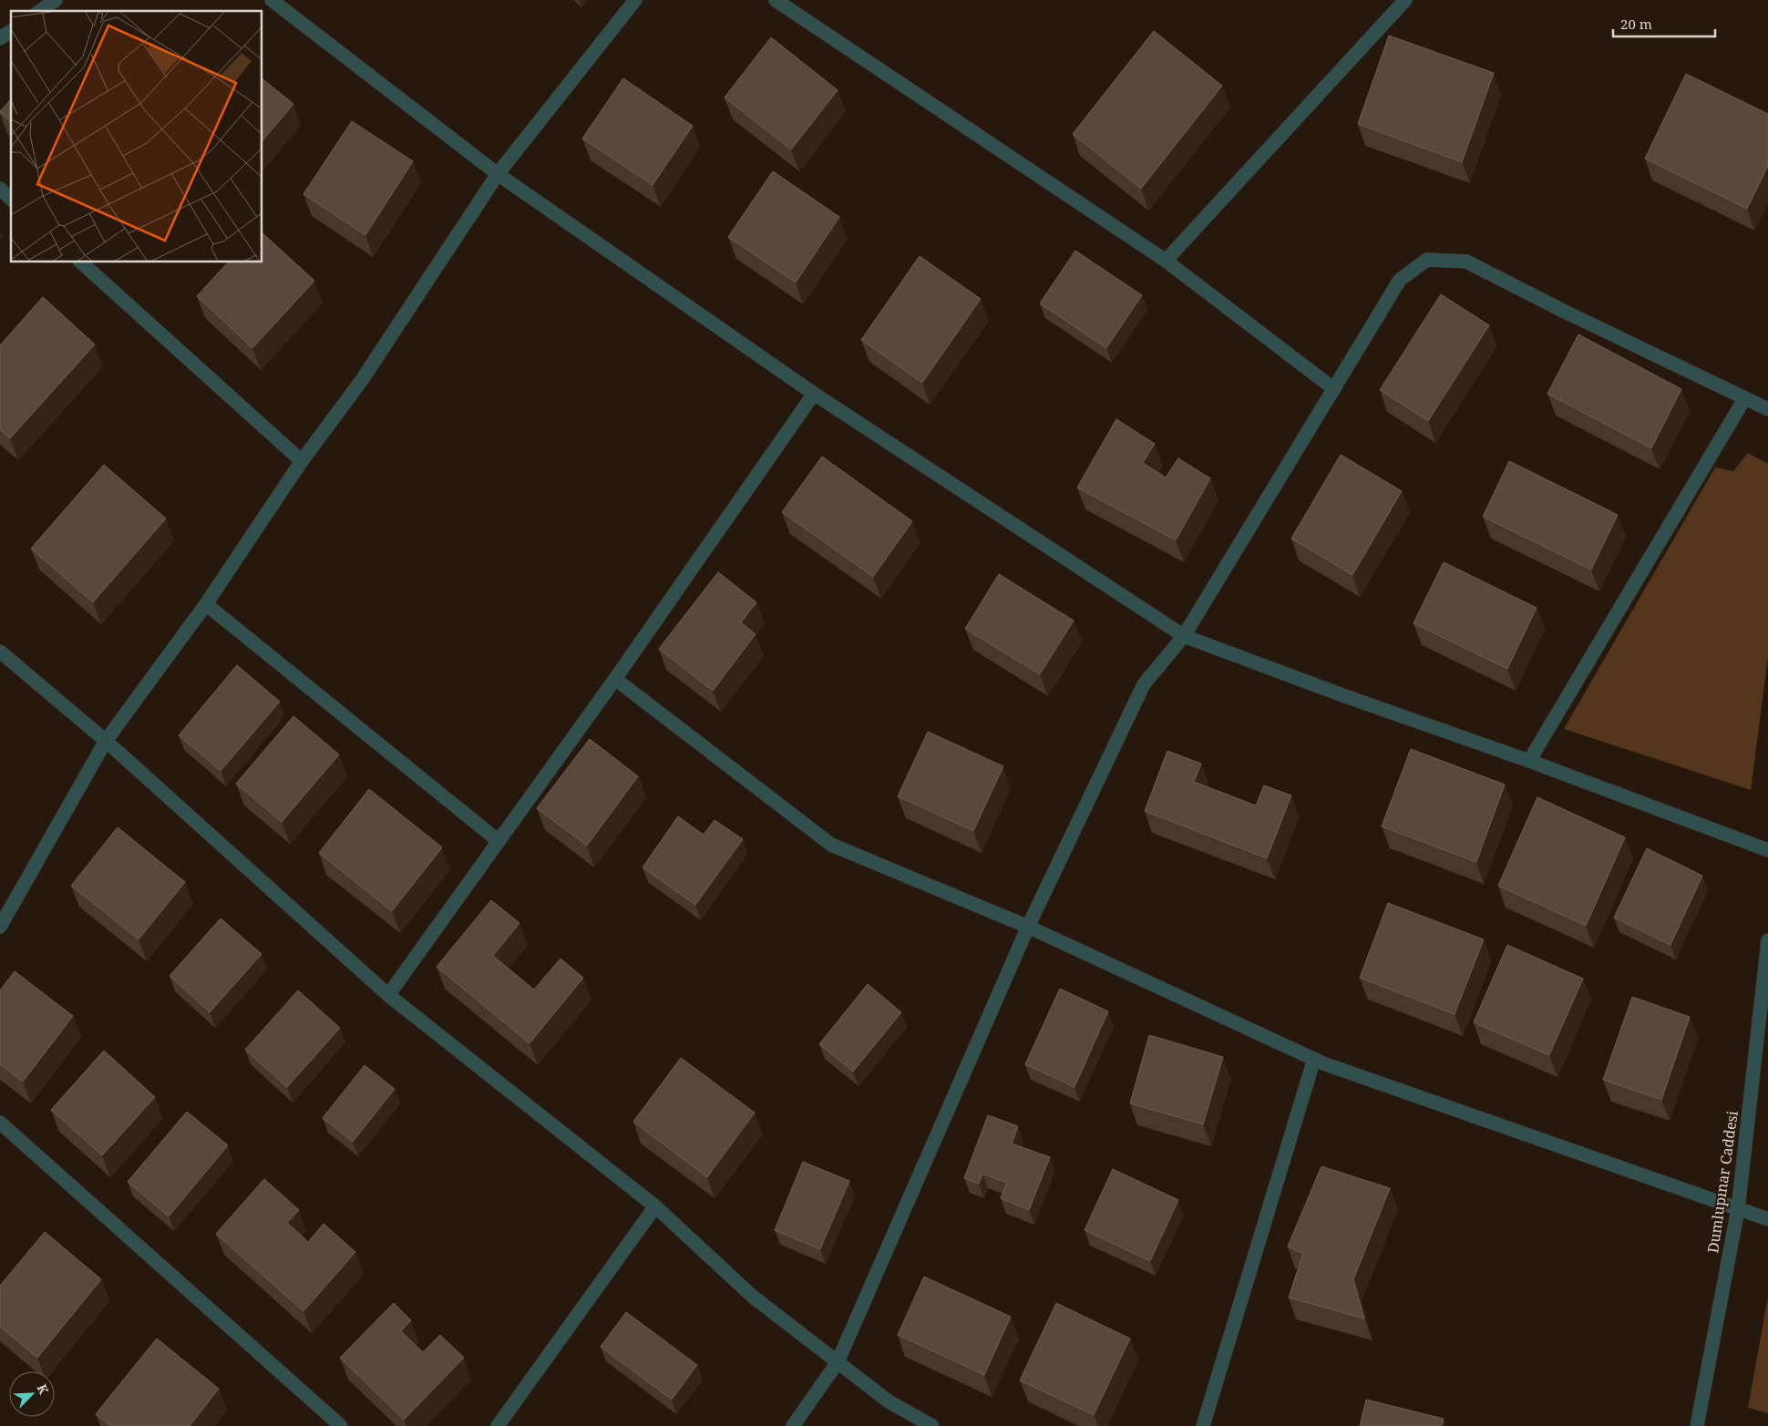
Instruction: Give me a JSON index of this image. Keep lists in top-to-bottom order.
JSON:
{
  "streets": {
    "street": ["Dumlupınar Caddesi"]
  },
  "scale_bar": "20 m",
  "north": "top right"
}
